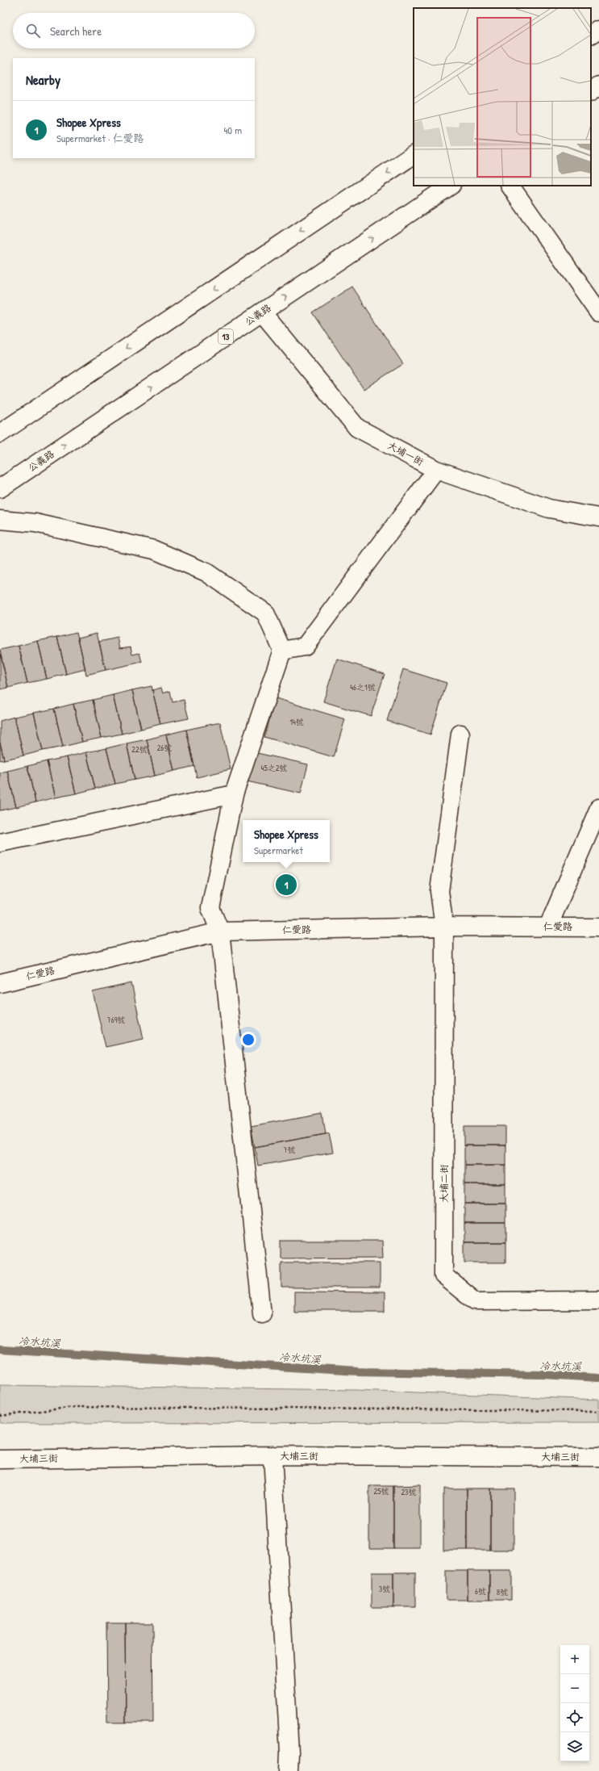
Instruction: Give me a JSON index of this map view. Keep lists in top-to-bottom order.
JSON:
{
  "streets": {
    "street": [
      "公義路",
      "13",
      "大埔一街",
      "仁愛路",
      "大埔二街",
      "大埔三街"
    ]
  },
  "crossings": [
    ["公義路", "大埔一街"],
    ["仁愛路", "大埔二街"]
  ],
  "water": ["冷水坑溪"],
  "house_numbers": [
    "46之1號",
    "14號",
    "26號",
    "22號",
    "45之2號",
    "769號",
    "7號",
    "25號",
    "23號",
    "3號",
    "6號",
    "8號"
  ],
  "page": {
    "search": "Search here",
    "heading": "Nearby",
    "list": [
      {
        "mark": "1",
        "name": "Shopee Xpress",
        "note": "Supermarket · 仁愛路",
        "value": "40 m"
      }
    ],
    "popup": ["Shopee Xpress", "Supermarket"],
    "pins": "1",
    "map_buttons": ["+", "−"]
  }
}
